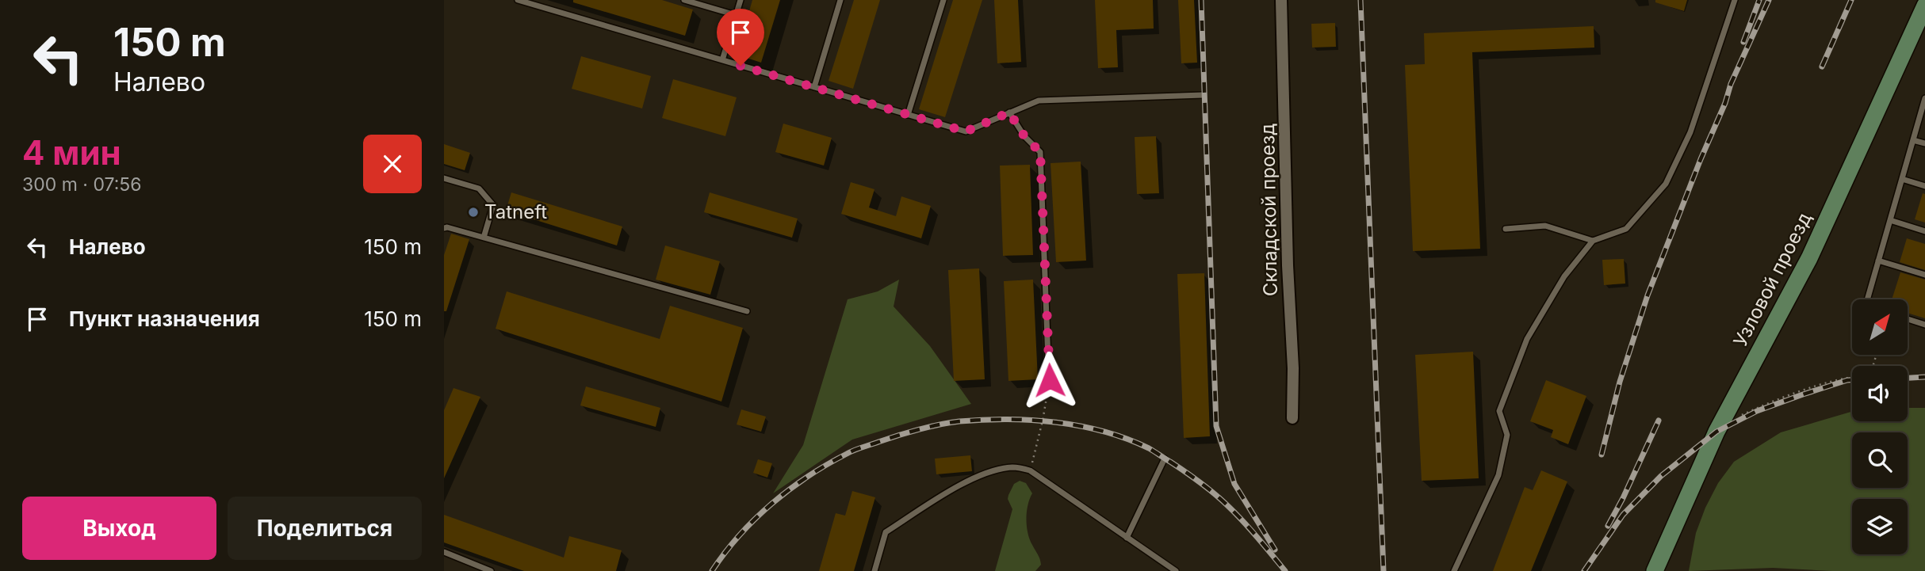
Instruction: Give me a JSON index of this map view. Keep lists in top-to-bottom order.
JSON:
{
  "streets": {
    "street": ["Складской проезд", "Узловой проезд"]
  },
  "places": ["Tatneft"],
  "north": "top right",
  "page": {
    "turn": ["150 m", "Налево"],
    "heading": ["4 мин", "300 m · 07:56"],
    "list": [
      {
        "name": "Налево",
        "value": "150 m"
      },
      {
        "name": "Пункт назначения",
        "value": "150 m"
      }
    ],
    "buttons": ["Выход", "Поделиться"]
  }
}
